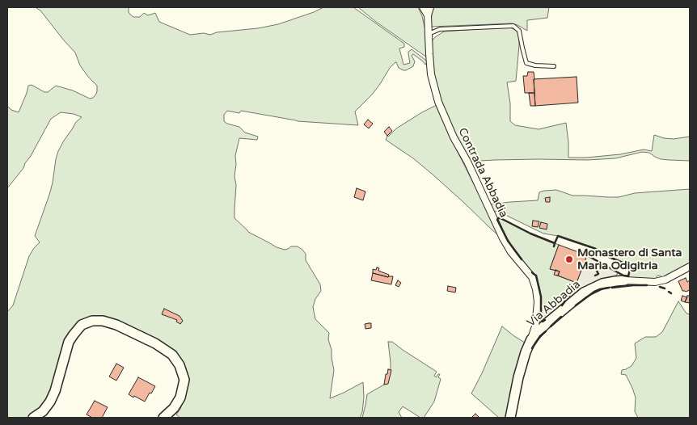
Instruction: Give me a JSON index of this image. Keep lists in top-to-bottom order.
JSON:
{
  "streets": {
    "street": ["Contrada Abbadia", "Via Abbadia"]
  },
  "crossings": [
    ["Contrada Abbadia", "Via Abbadia"]
  ],
  "places": ["Monastero di Santa Maria Odigitria"]
}
